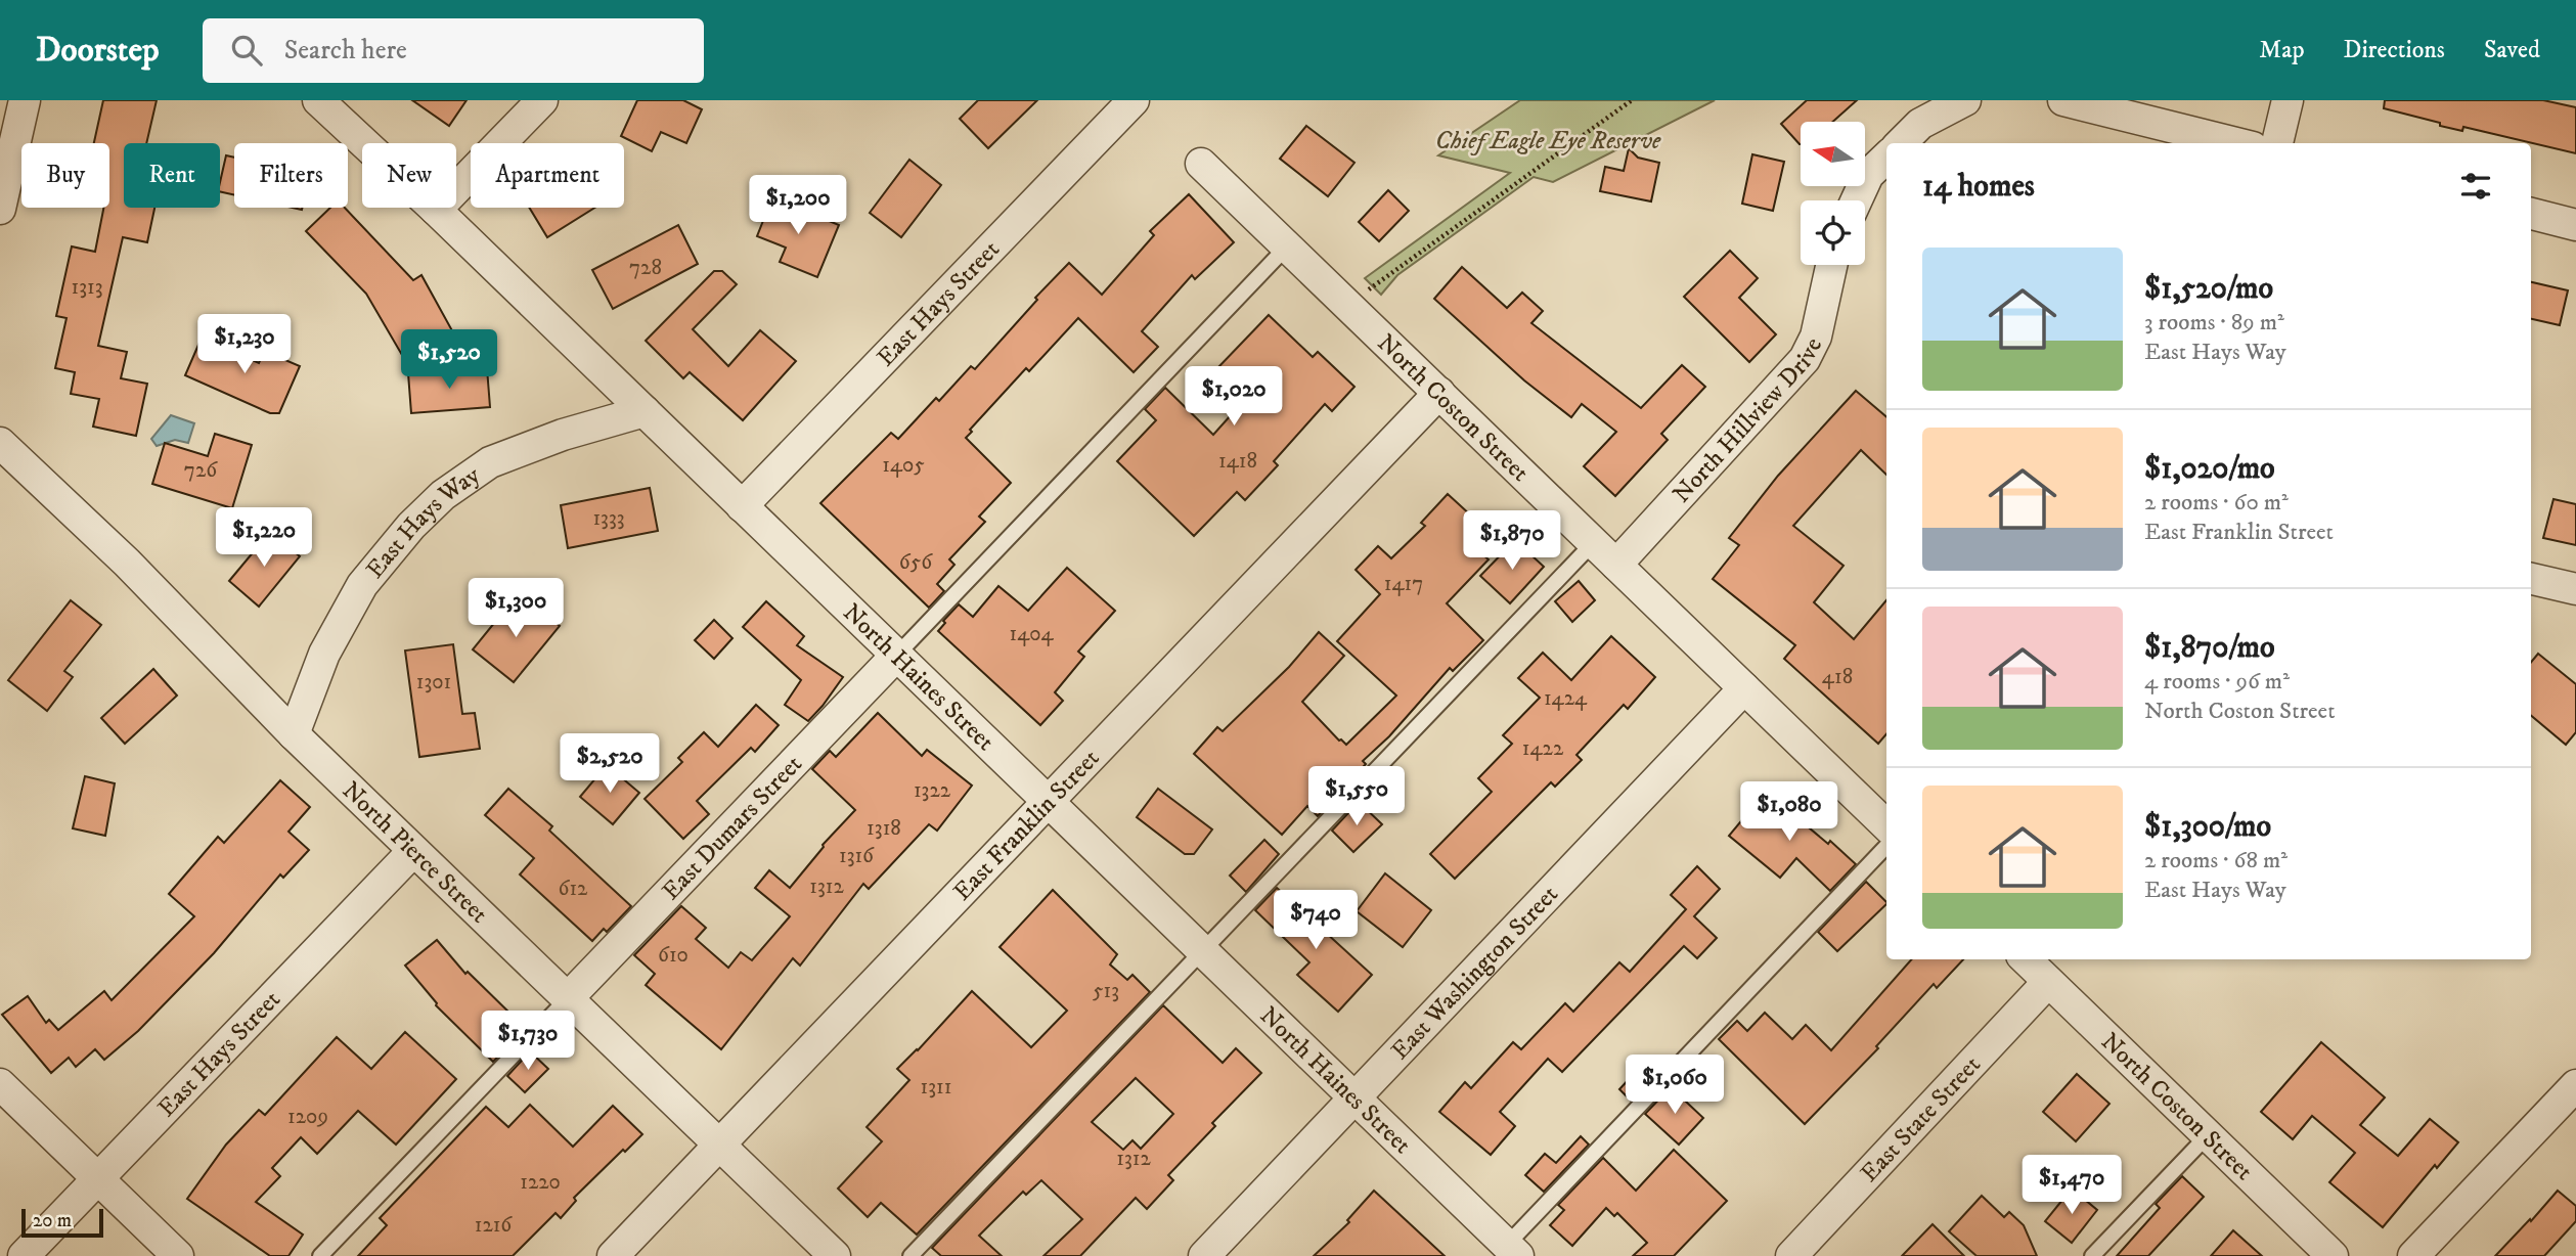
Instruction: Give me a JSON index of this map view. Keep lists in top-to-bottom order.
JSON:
{
  "streets": {
    "street": [
      "East Hays Street",
      "North Coston Street",
      "North Hillview Drive",
      "East Hays Way",
      "North Haines Street",
      "East Franklin Street",
      "East Dumars Street",
      "North Pierce Street",
      "East Washington Street",
      "East State Street"
    ]
  },
  "crossings": [
    ["East Hays Street", "North Haines Street"],
    ["East Hays Street", "North Pierce Street"],
    ["North Coston Street", "North Hillview Drive"],
    ["North Coston Street", "East Franklin Street"],
    ["North Coston Street", "East Washington Street"],
    ["North Coston Street", "East State Street"],
    ["East Hays Way", "North Haines Street"],
    ["East Hays Way", "North Pierce Street"],
    ["North Haines Street", "East Franklin Street"],
    ["North Haines Street", "East Dumars Street"],
    ["North Haines Street", "East Washington Street"],
    ["East Franklin Street", "North Pierce Street"],
    ["East Dumars Street", "North Pierce Street"]
  ],
  "parks": ["Chief Eagle Eye Reserve"],
  "house_numbers": [
    "728",
    "1313",
    "1418",
    "1405",
    "726",
    "1333",
    "656",
    "1417",
    "1404",
    "418",
    "1301",
    "1424",
    "1422",
    "1322",
    "1318",
    "1316",
    "1312",
    "612",
    "610",
    "513",
    "1311",
    "1209",
    "1312",
    "1220",
    "1216"
  ],
  "scale_bar": "20 m",
  "north": "left",
  "page": {
    "header": "Doorstep",
    "search": "Search here",
    "nav": ["Map", "Directions", "Saved"],
    "chip": [
      "Buy",
      "Rent",
      "Filters",
      "New",
      "Apartment"
    ],
    "heading": "14 homes",
    "price": [
      "$1,200",
      "$1,230",
      "$1,520",
      "$1,020",
      "$1,220",
      "$1,870",
      "$1,300",
      "$2,520",
      "$1,550",
      "$1,080",
      "$740",
      "$1,730",
      "$1,060",
      "$1,470"
    ],
    "list": [
      {
        "name": "$1,520/mo",
        "note": "3 rooms · 89 m² · East Hays Way"
      },
      {
        "name": "$1,020/mo",
        "note": "2 rooms · 60 m² · East Franklin Street"
      },
      {
        "name": "$1,870/mo",
        "note": "4 rooms · 96 m² · North Coston Street"
      },
      {
        "name": "$1,300/mo",
        "note": "2 rooms · 68 m² · East Hays Way"
      }
    ],
    "scale": "20 m"
  }
}
